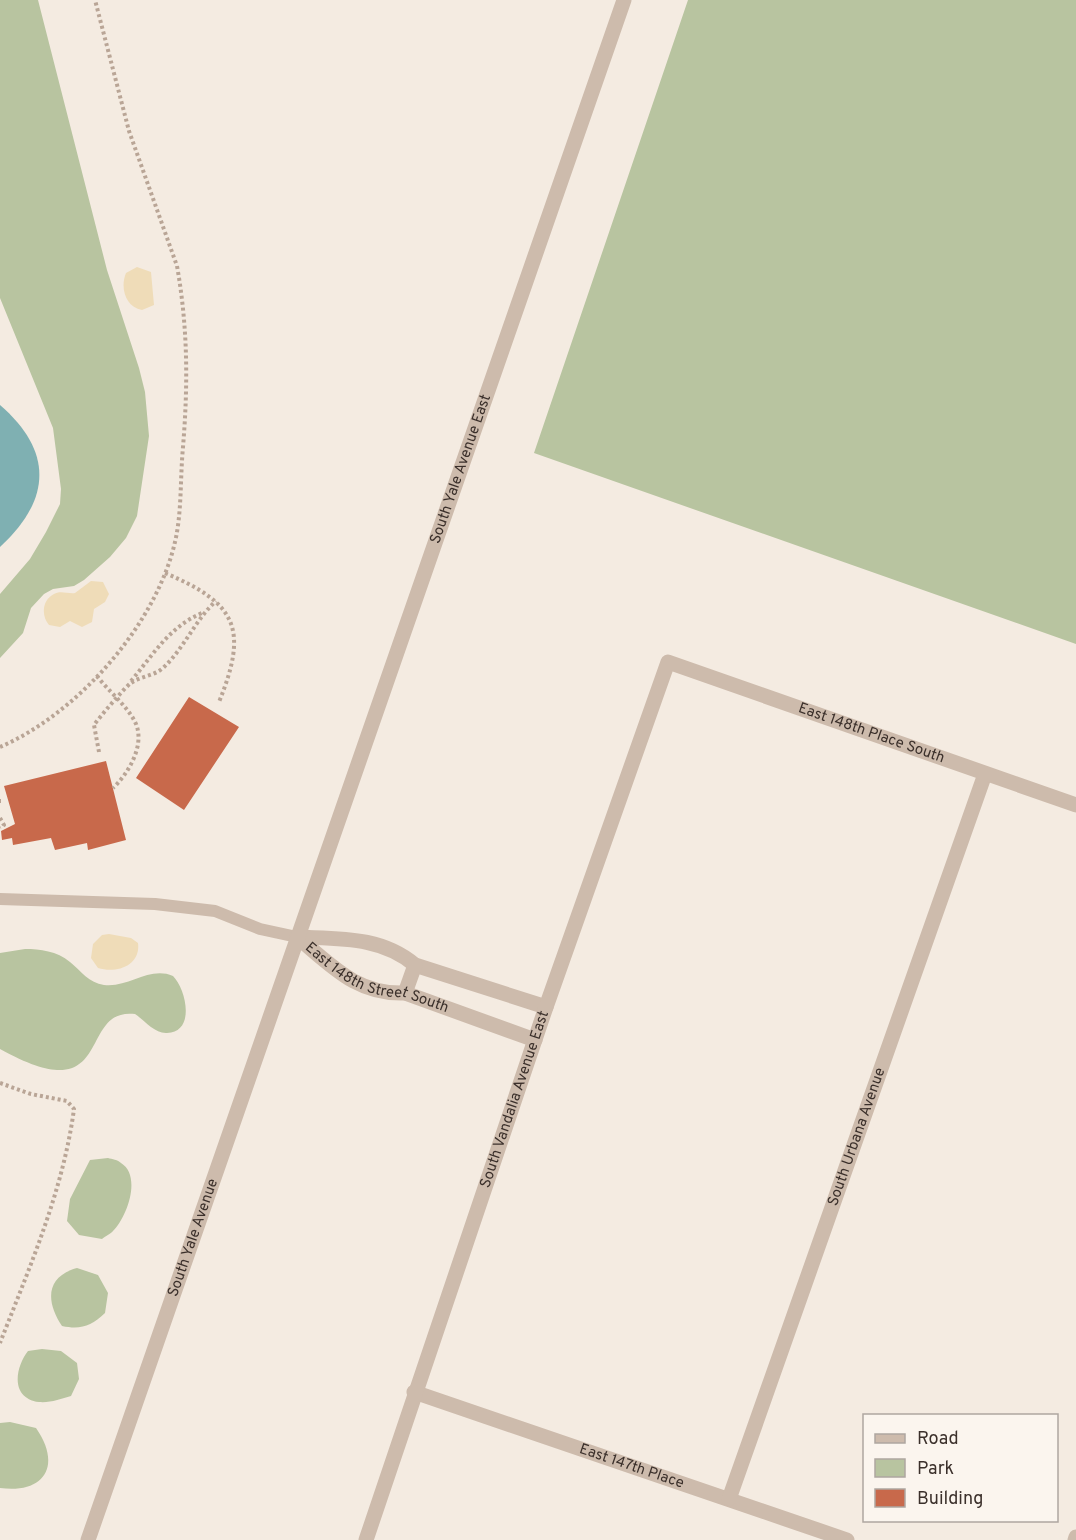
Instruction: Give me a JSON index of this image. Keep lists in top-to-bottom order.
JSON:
{
  "streets": {
    "street": [
      "South Yale Avenue East",
      "East 148th Place South",
      "East 148th Street South",
      "South Vandalia Avenue East",
      "South Urbana Avenue",
      "South Yale Avenue",
      "East 147th Place"
    ]
  },
  "crossings": [
    ["South Yale Avenue East", "East 148th Street South"],
    ["South Yale Avenue East", "South Yale Avenue"],
    ["East 148th Place South", "South Vandalia Avenue East"],
    ["East 148th Place South", "South Urbana Avenue"],
    ["East 148th Street South", "South Vandalia Avenue East"],
    ["East 148th Street South", "South Yale Avenue"],
    ["South Vandalia Avenue East", "East 147th Place"],
    ["South Urbana Avenue", "East 147th Place"]
  ],
  "legend": ["Road", "Park", "Building"]
}
